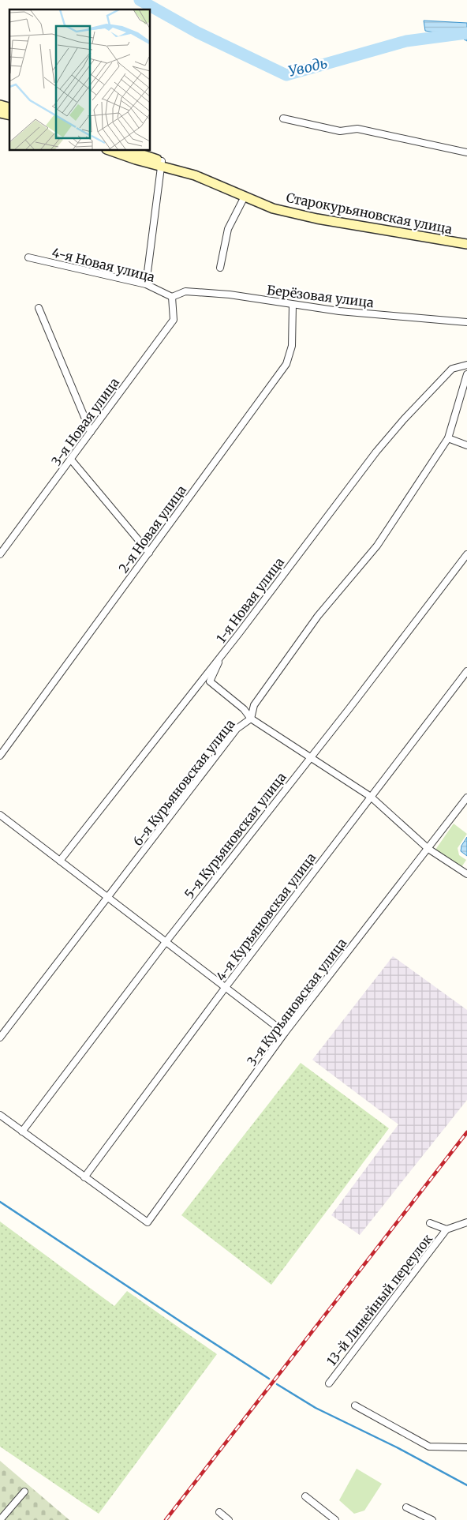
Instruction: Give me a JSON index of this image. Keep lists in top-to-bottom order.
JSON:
{
  "streets": {
    "main road": ["Старокурьяновская улица"],
    "street": [
      "4-я Новая улица",
      "Берёзовая улица",
      "3-я Новая улица",
      "2-я Новая улица",
      "1-я Новая улица",
      "6-я Курьяновская улица",
      "5-я Курьяновская улица",
      "4-я Курьяновская улица",
      "3-я Курьяновская улица",
      "13-й Линейный переулок"
    ]
  },
  "crossings": [
    ["4-я Новая улица", "Берёзовая улица"],
    ["4-я Новая улица", "3-я Новая улица"],
    ["Берёзовая улица", "3-я Новая улица"],
    ["Берёзовая улица", "2-я Новая улица"],
    ["4-я Курьяновская улица", "3-я Курьяновская улица"]
  ],
  "water": ["Уводь"]
}
